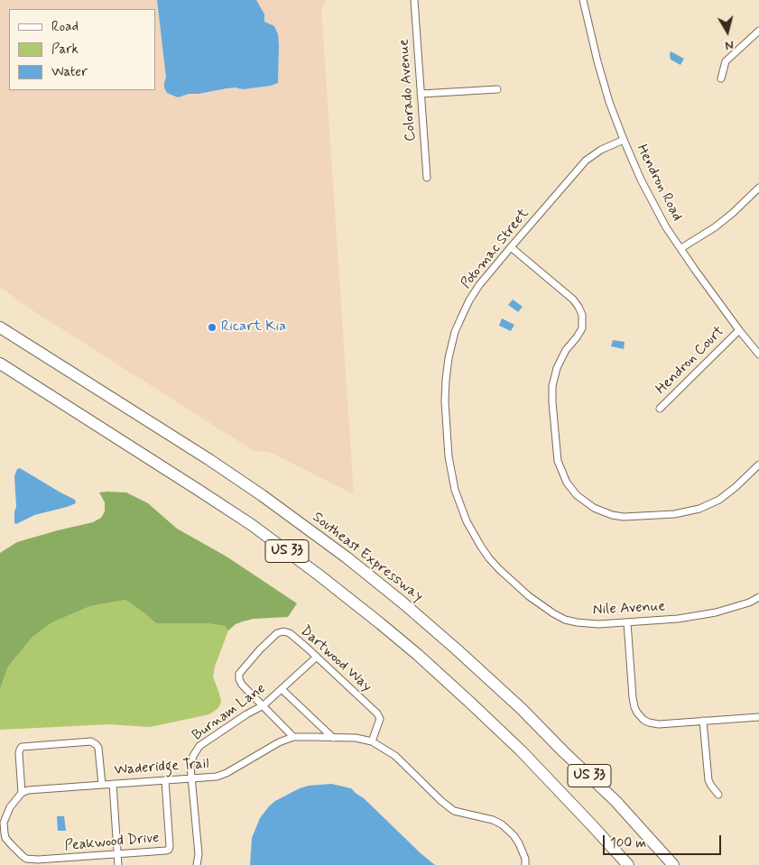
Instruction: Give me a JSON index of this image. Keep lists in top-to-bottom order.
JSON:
{
  "streets": {
    "highway": ["US 33", "Southeast Expressway"],
    "street": [
      "Colorado Avenue",
      "Hendron Road",
      "Potomac Street",
      "Hendron Court",
      "Nile Avenue",
      "Dartwood Way",
      "Burnam Lane",
      "Waderidge Trail",
      "Peakwood Drive"
    ]
  },
  "crossings": [
    ["Hendron Road", "Potomac Street"],
    ["Hendron Road", "Hendron Court"],
    ["Potomac Street", "Nile Avenue"],
    ["Dartwood Way", "Burnam Lane"],
    ["Dartwood Way", "Waderidge Trail"],
    ["Burnam Lane", "Waderidge Trail"],
    ["Waderidge Trail", "Peakwood Drive"]
  ],
  "places": ["Ricart Kia"],
  "legend": ["Road", "Park", "Water"],
  "scale_bar": "100 m",
  "north": "bottom"
}
